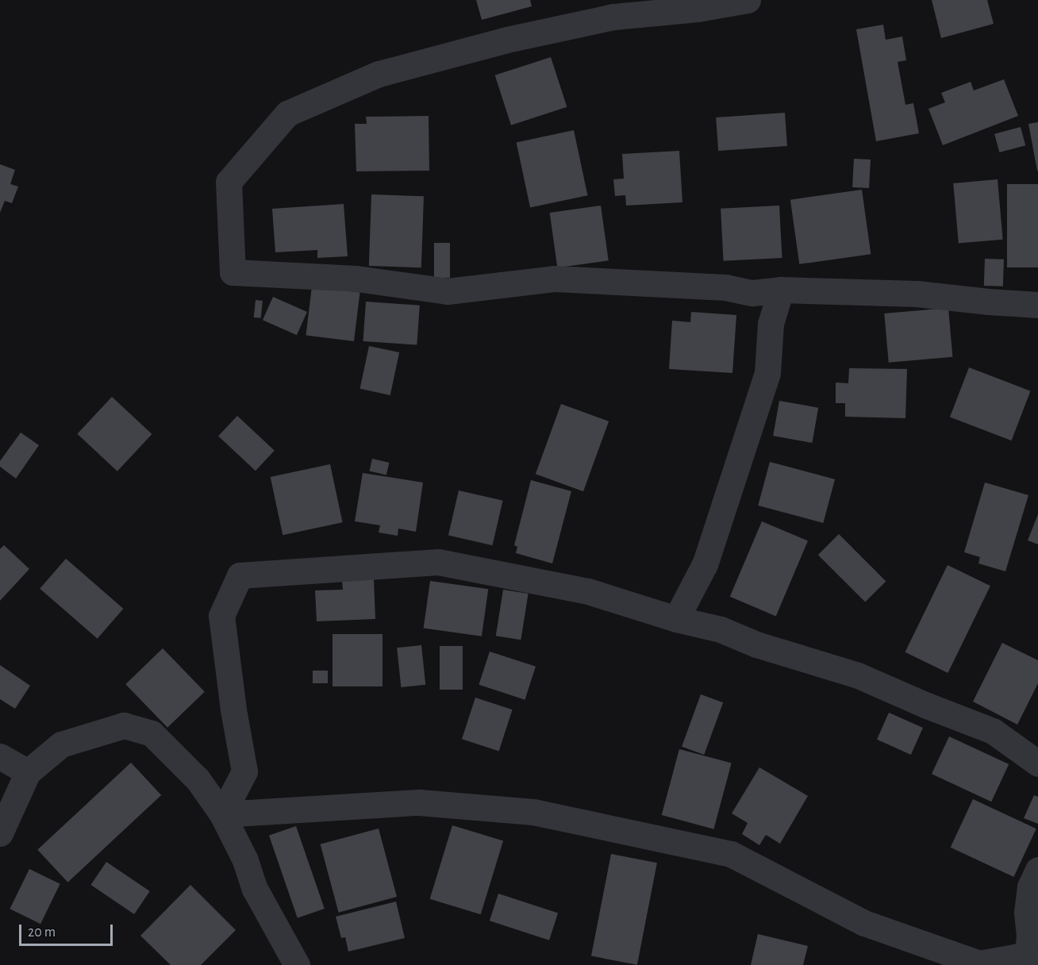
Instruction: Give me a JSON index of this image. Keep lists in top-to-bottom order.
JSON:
{
  "scale_bar": "20 m"
}
